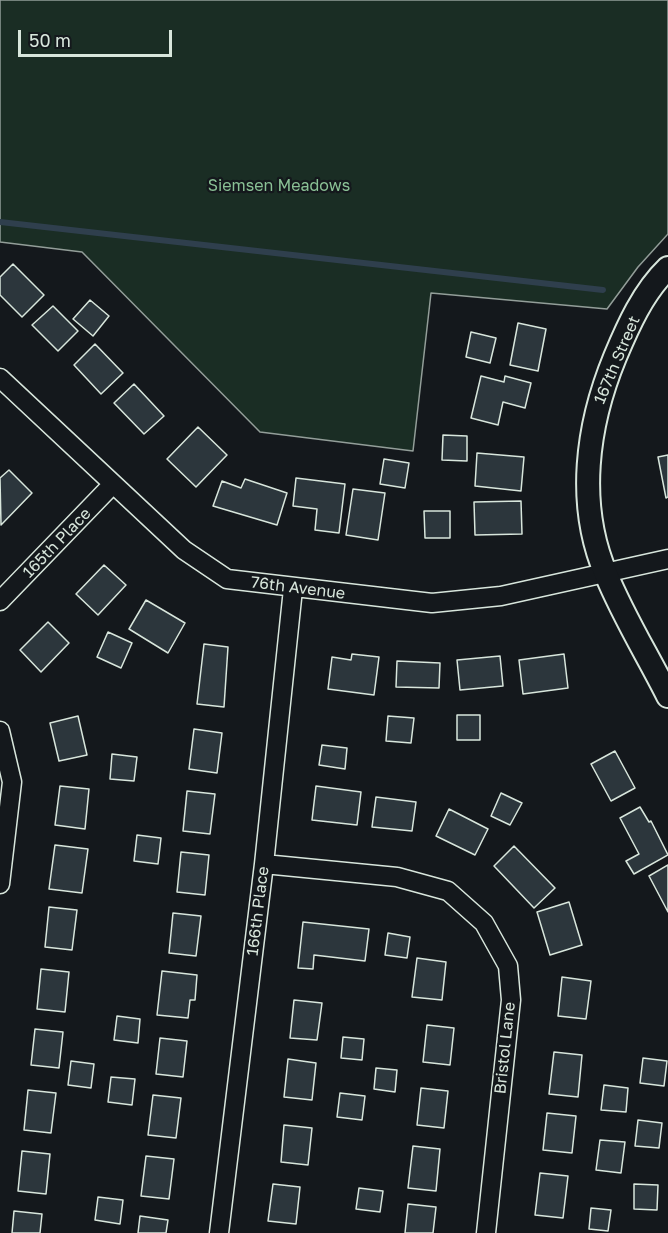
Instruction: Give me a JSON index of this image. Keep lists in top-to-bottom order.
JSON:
{
  "streets": {
    "street": [
      "167th Street",
      "165th Place",
      "76th Avenue",
      "166th Place",
      "Bristol Lane"
    ]
  },
  "crossings": [
    ["167th Street", "76th Avenue"],
    ["165th Place", "76th Avenue"],
    ["76th Avenue", "166th Place"],
    ["166th Place", "Bristol Lane"]
  ],
  "parks": ["Siemsen Meadows"],
  "scale_bar": "50 m"
}
